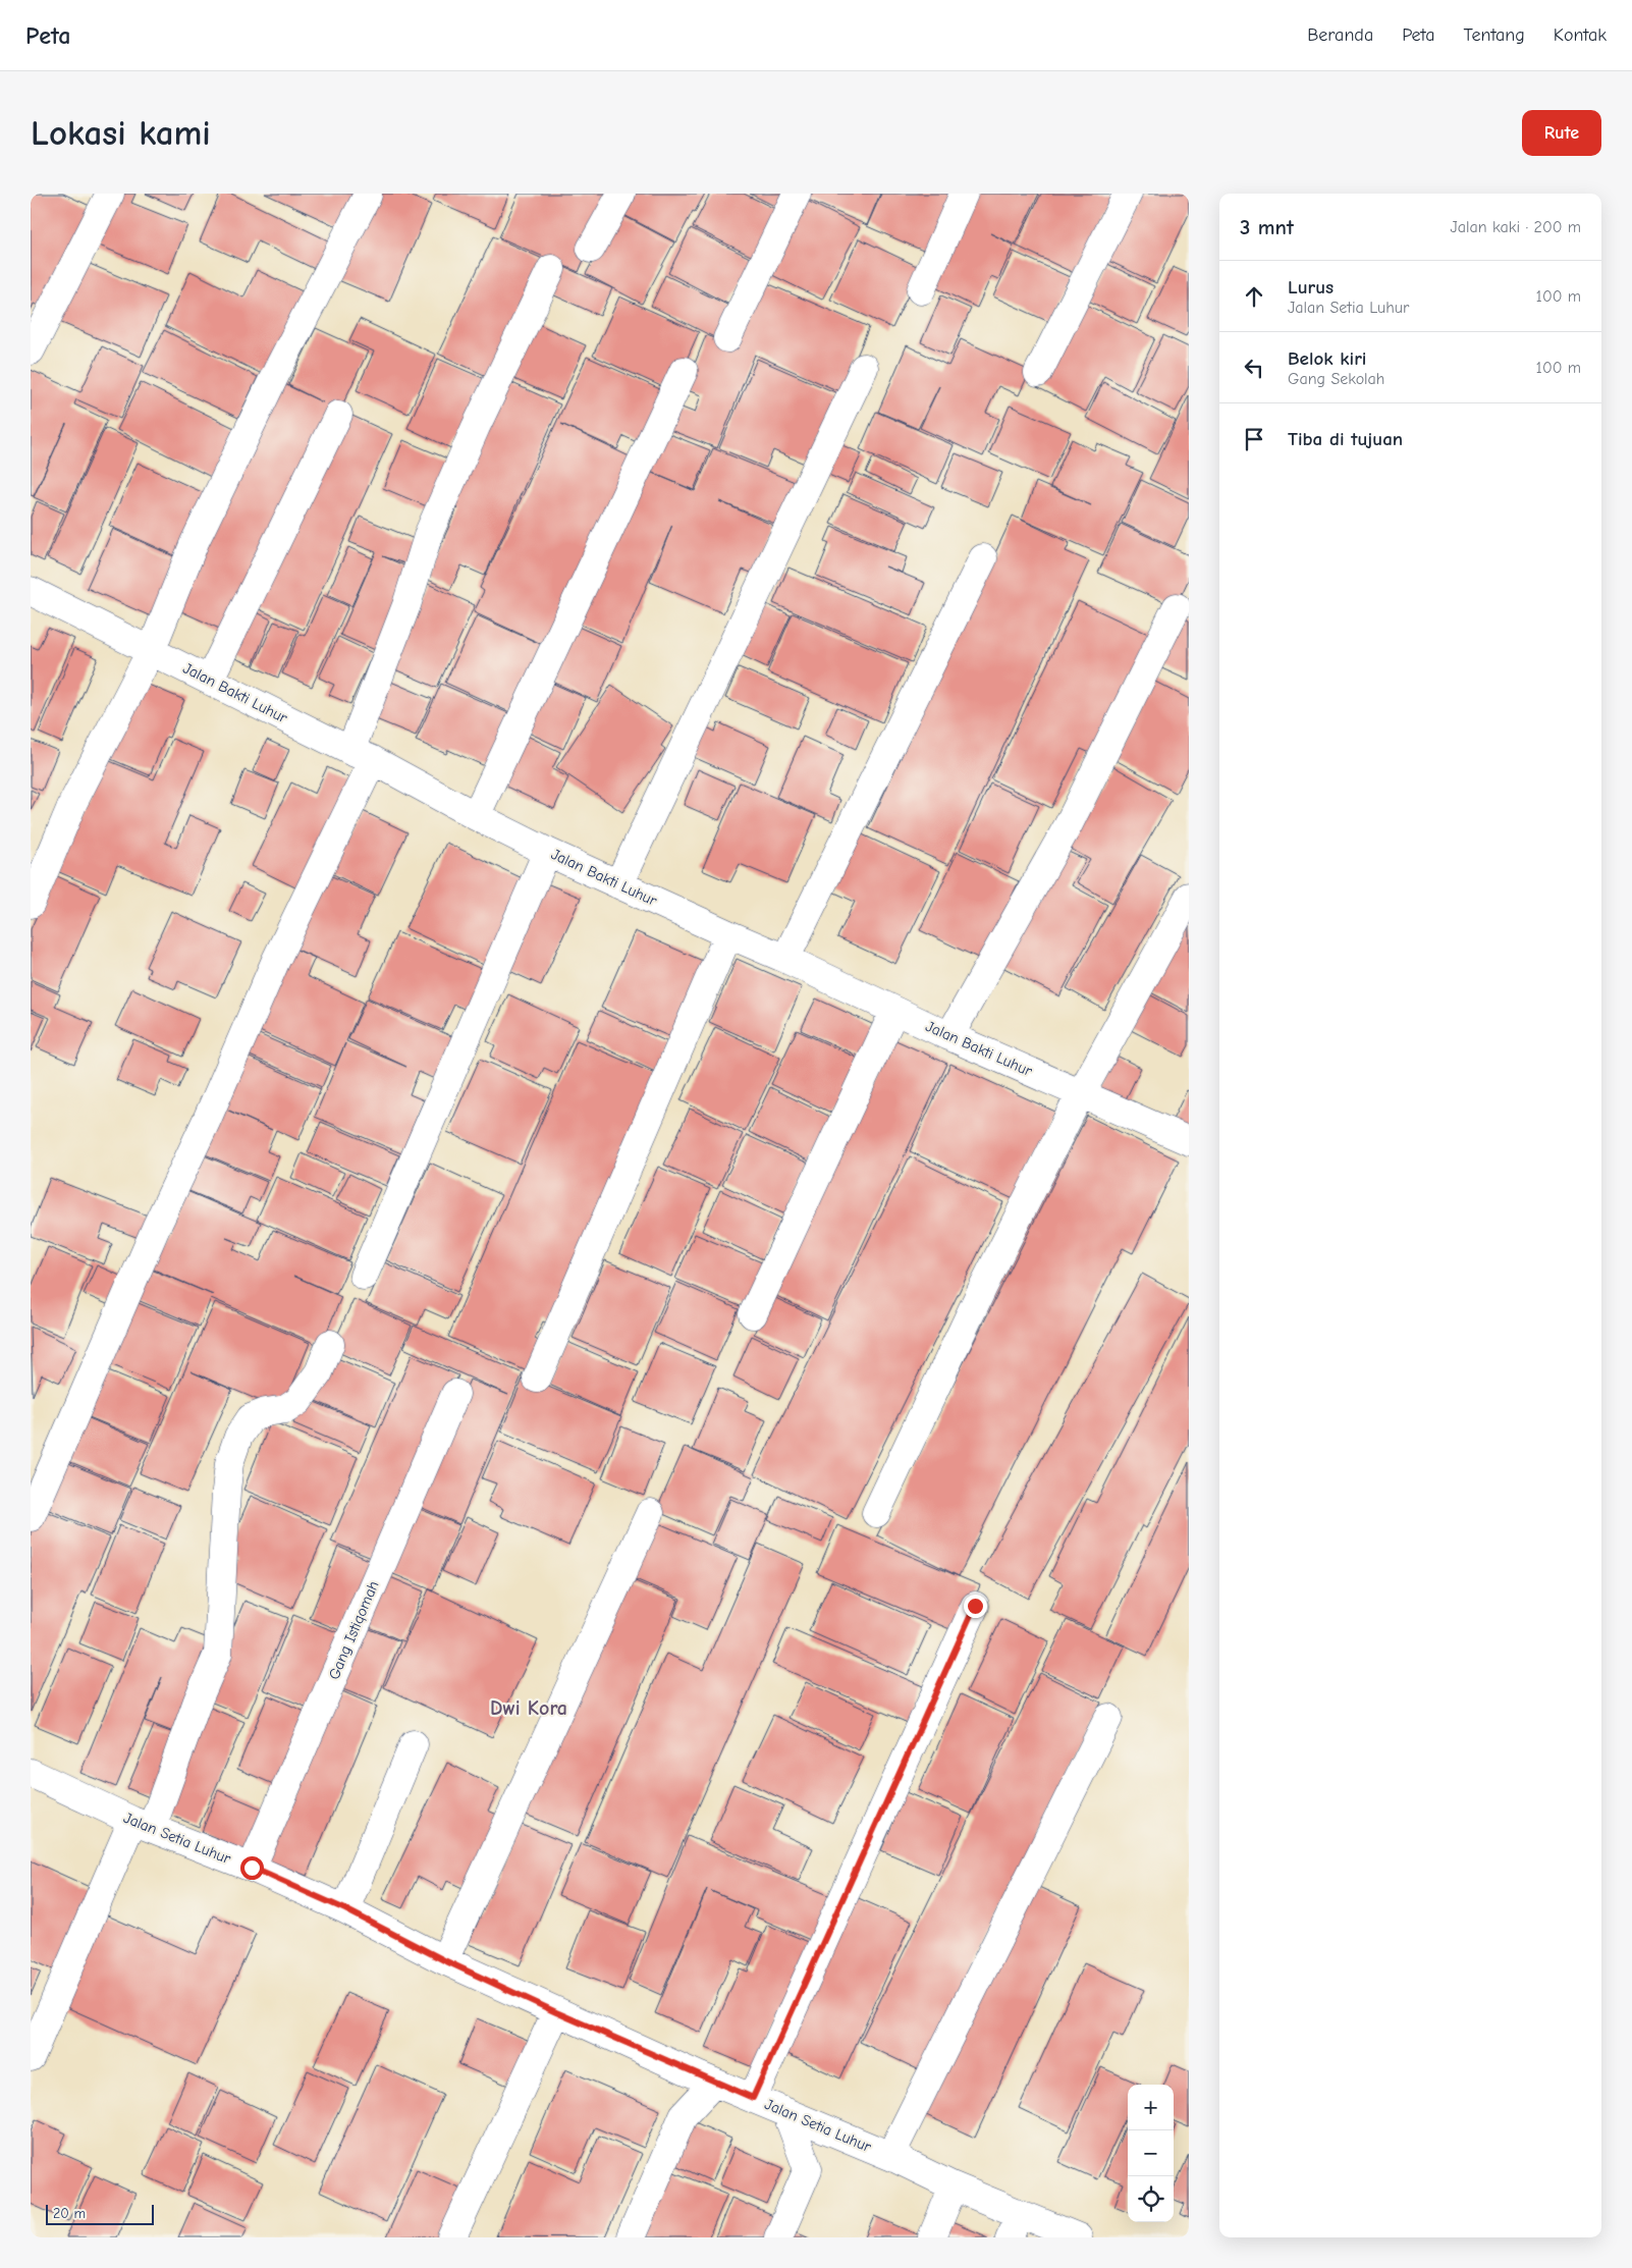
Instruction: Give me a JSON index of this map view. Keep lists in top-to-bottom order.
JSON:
{
  "streets": {
    "street": ["Jalan Bakti Luhur", "Gang Istiqomah", "Jalan Setia Luhur"]
  },
  "crossings": [
    ["Gang Istiqomah", "Jalan Setia Luhur"]
  ],
  "districts": ["Dwi Kora"],
  "scale_bar": "20 m",
  "page": {
    "header": "Peta",
    "nav": [
      "Beranda",
      "Peta",
      "Tentang",
      "Kontak"
    ],
    "buttons": "Rute",
    "title": "Lokasi kami",
    "heading": ["3 mnt", "Jalan kaki · 200 m"],
    "list": [
      ["Lurus", "Jalan Setia Luhur", "100 m"],
      ["Belok kiri", "Gang Sekolah", "100 m"],
      "Tiba di tujuan"
    ],
    "map_buttons": ["+", "−"],
    "scale": "20 m"
  }
}
